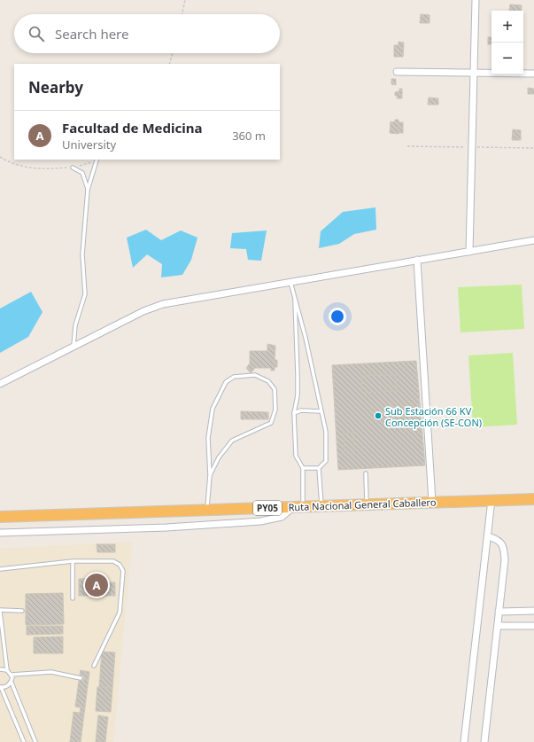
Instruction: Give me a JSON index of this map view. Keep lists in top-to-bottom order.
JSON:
{
  "streets": {
    "highway": ["Ruta Nacional General Caballero", "PY05"]
  },
  "places": ["Sub Estación 66 KV Concepción (SE-CON)"],
  "page": {
    "map_buttons": ["+", "−"],
    "search": "Search here",
    "heading": "Nearby",
    "list": [
      {
        "mark": "A",
        "name": "Facultad de Medicina",
        "note": "University",
        "value": "360 m"
      }
    ],
    "pins": "A"
  }
}
